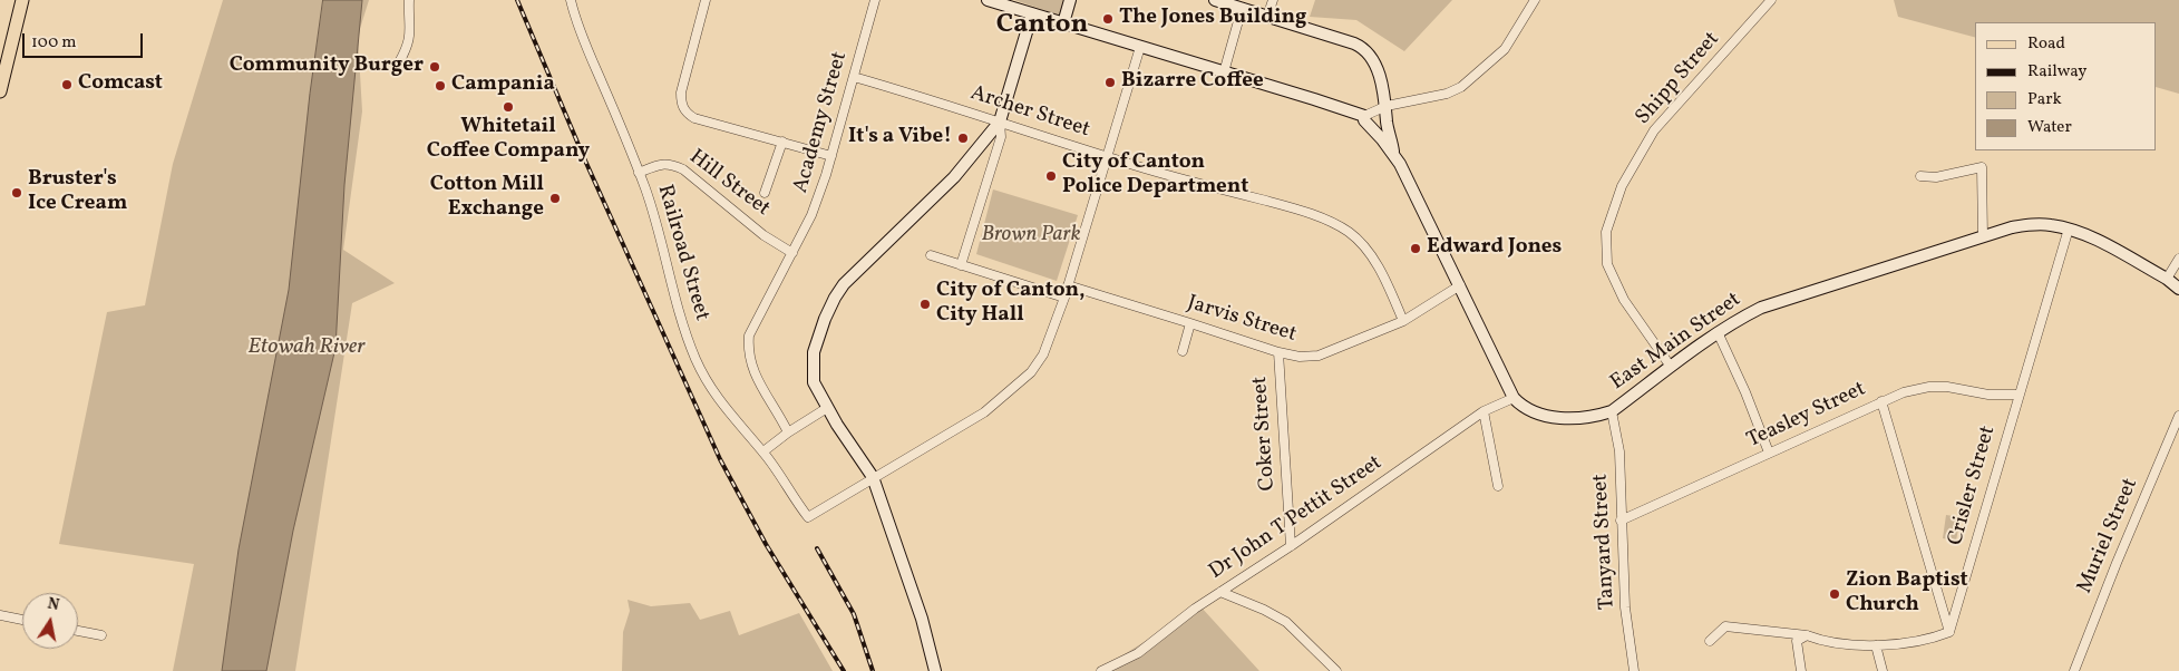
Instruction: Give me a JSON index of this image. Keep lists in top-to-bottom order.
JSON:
{
  "streets": {
    "main road": ["East Main Street"],
    "street": [
      "Shipp Street",
      "Archer Street",
      "Academy Street",
      "Hill Street",
      "Railroad Street",
      "Jarvis Street",
      "Teasley Street",
      "Coker Street",
      "Crisler Street",
      "Dr John T Pettit Street",
      "Muriel Street",
      "Tanyard Street"
    ]
  },
  "crossings": [
    ["Shipp Street", "East Main Street"],
    ["Archer Street", "Academy Street"],
    ["Archer Street", "Jarvis Street"],
    ["Academy Street", "Hill Street"],
    ["Hill Street", "Railroad Street"],
    ["Jarvis Street", "Coker Street"],
    ["East Main Street", "Crisler Street"],
    ["East Main Street", "Dr John T Pettit Street"],
    ["East Main Street", "Tanyard Street"],
    ["Teasley Street", "Crisler Street"],
    ["Teasley Street", "Tanyard Street"],
    ["Coker Street", "Dr John T Pettit Street"]
  ],
  "districts": ["Canton"],
  "water": ["Etowah River"],
  "parks": ["Brown Park"],
  "places": [
    "The Jones Building",
    "Community Burger",
    "Bizarre Coffee",
    "Comcast",
    "Campania",
    "Whitetail Coffee Company",
    "It's a Vibe!",
    "City of Canton Police Department",
    "Bruster's Ice Cream",
    "Cotton Mill Exchange",
    "Edward Jones",
    "City of Canton, City Hall",
    "Zion Baptist Church"
  ],
  "legend": [
    "Road",
    "Railway",
    "Park",
    "Water"
  ],
  "scale_bar": "100 m",
  "north": "top"
}
